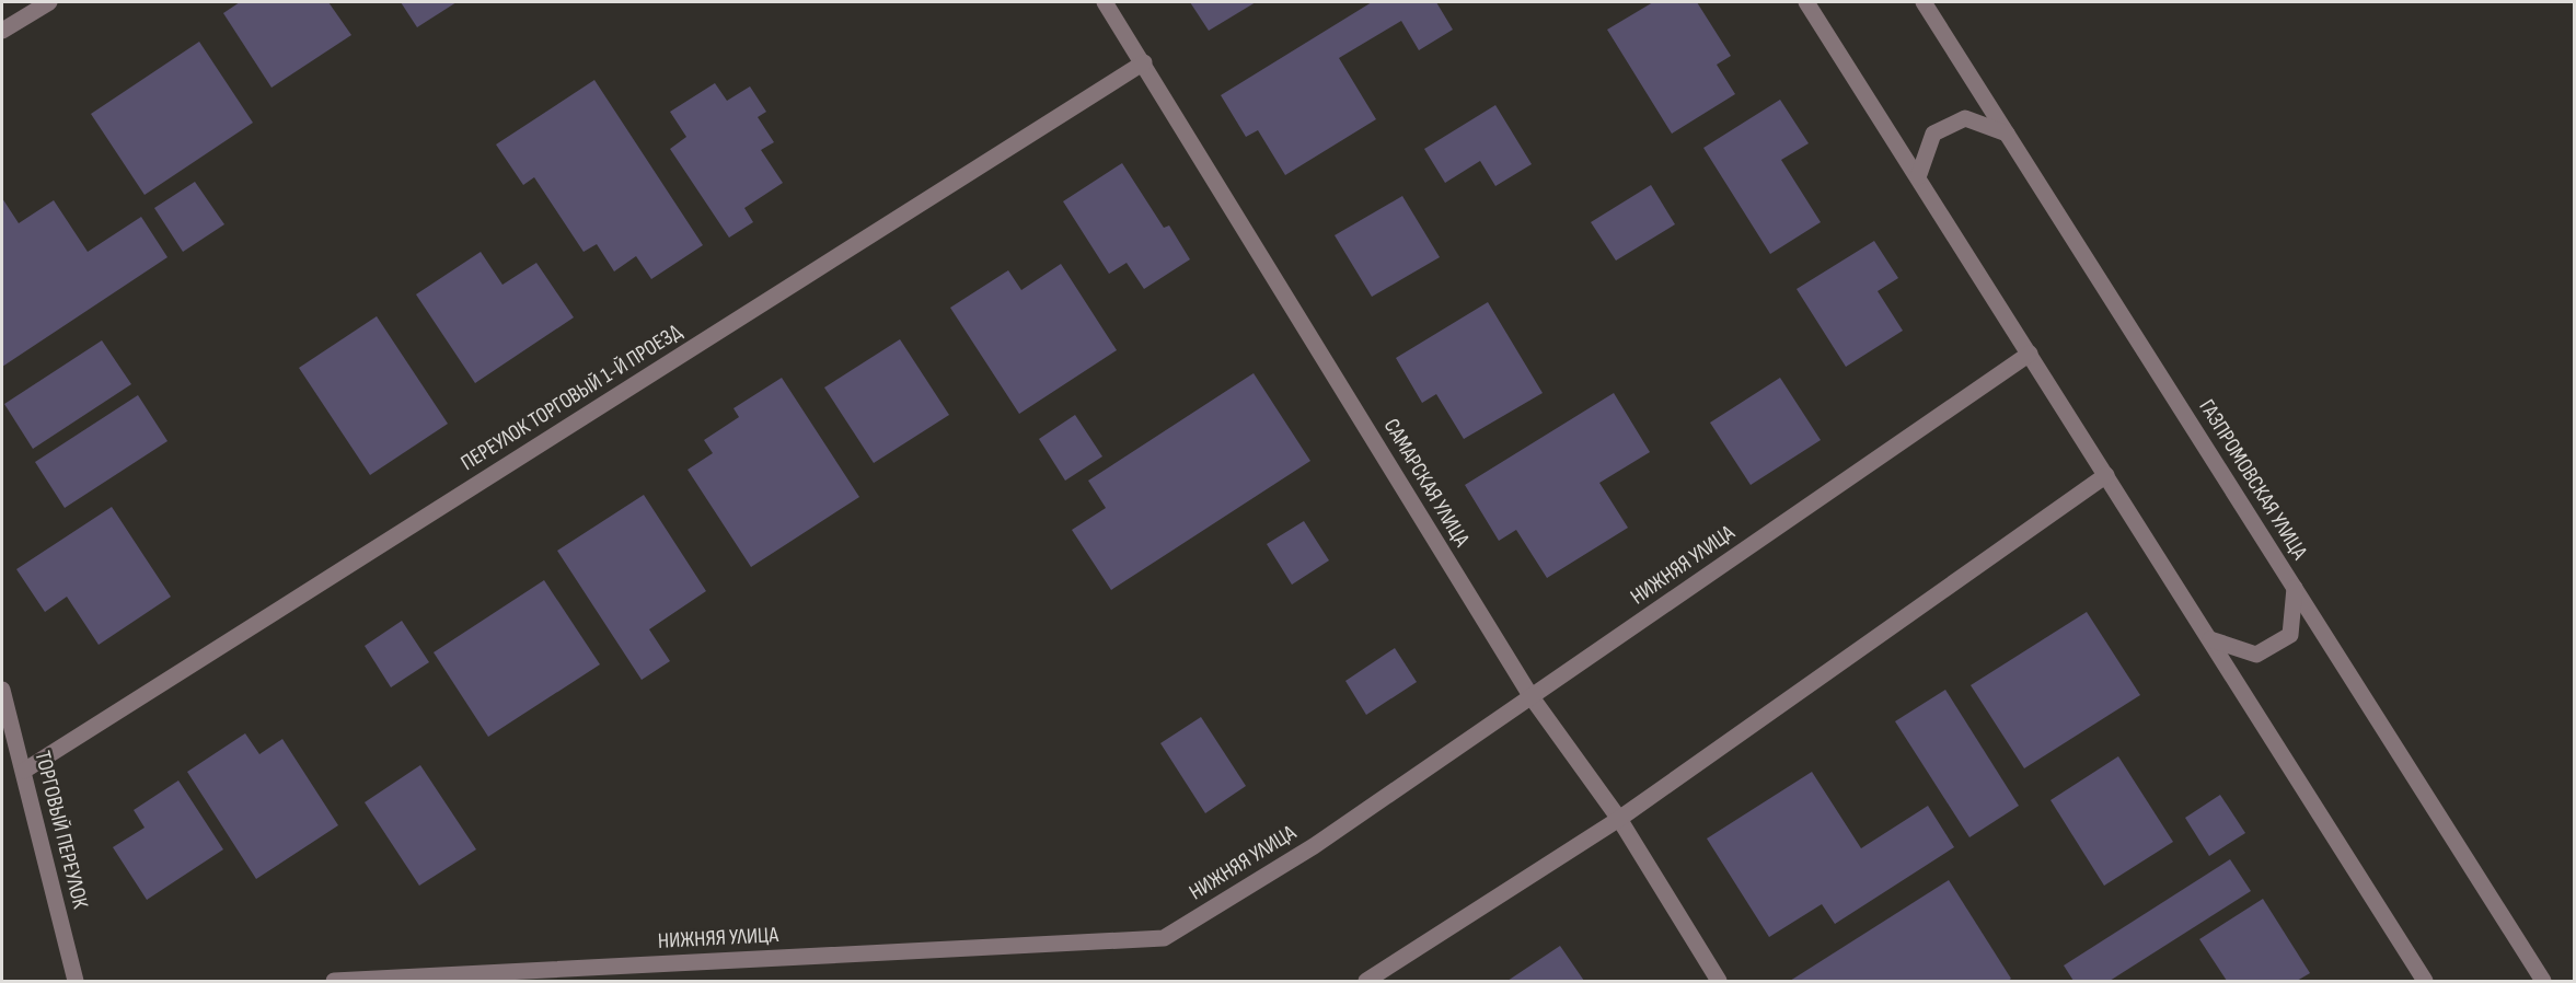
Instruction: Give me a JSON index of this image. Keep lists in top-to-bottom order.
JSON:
{
  "streets": {
    "street": [
      "ПЕРЕУЛОК ТОРГОВЫЙ 1-Й ПРОЕЗД",
      "ГАЗПРОМОВСКАЯ УЛИЦА",
      "САМАРСКАЯ УЛИЦА",
      "НИЖНЯЯ УЛИЦА",
      "ТОРГОВЫЙ ПЕРЕУЛОК"
    ]
  },
  "crossings": [
    ["ПЕРЕУЛОК ТОРГОВЫЙ 1-Й ПРОЕЗД", "САМАРСКАЯ УЛИЦА"],
    ["ПЕРЕУЛОК ТОРГОВЫЙ 1-Й ПРОЕЗД", "ТОРГОВЫЙ ПЕРЕУЛОК"],
    ["САМАРСКАЯ УЛИЦА", "НИЖНЯЯ УЛИЦА"]
  ]
}
